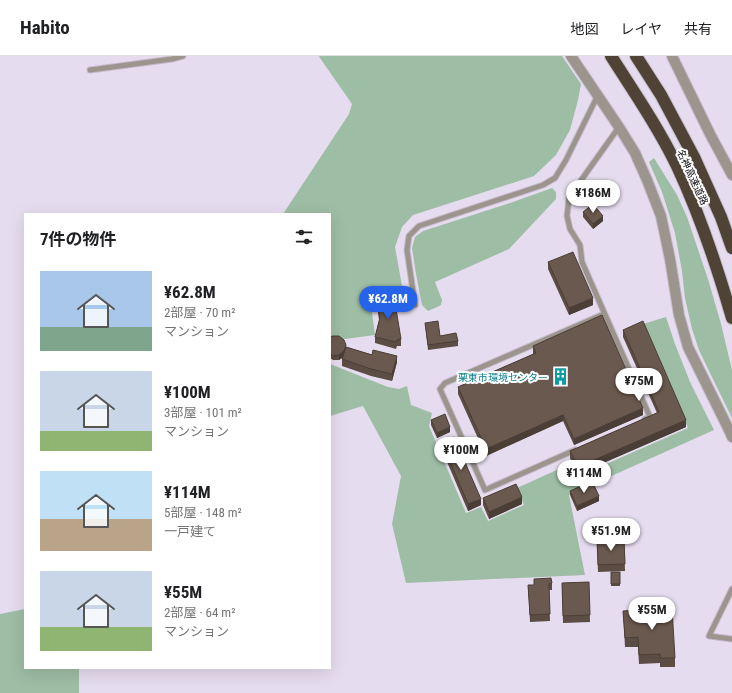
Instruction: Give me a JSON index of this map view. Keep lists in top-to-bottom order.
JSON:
{
  "streets": {
    "highway": ["名神高速道路"]
  },
  "places": {
    "building": ["栗東市環境センター"]
  },
  "page": {
    "header": "Habito",
    "nav": ["地図", "レイヤ", "共有"],
    "price": [
      "¥186M",
      "¥62.8M",
      "¥75M",
      "¥100M",
      "¥114M",
      "¥51.9M",
      "¥55M"
    ],
    "heading": "7件の物件",
    "list": [
      {
        "name": "¥62.8M",
        "note": "2部屋 · 70 m² · マンション"
      },
      {
        "name": "¥100M",
        "note": "3部屋 · 101 m² · マンション"
      },
      {
        "name": "¥114M",
        "note": "5部屋 · 148 m² · 一戸建て"
      },
      {
        "name": "¥55M",
        "note": "2部屋 · 64 m² · マンション"
      }
    ]
  }
}
